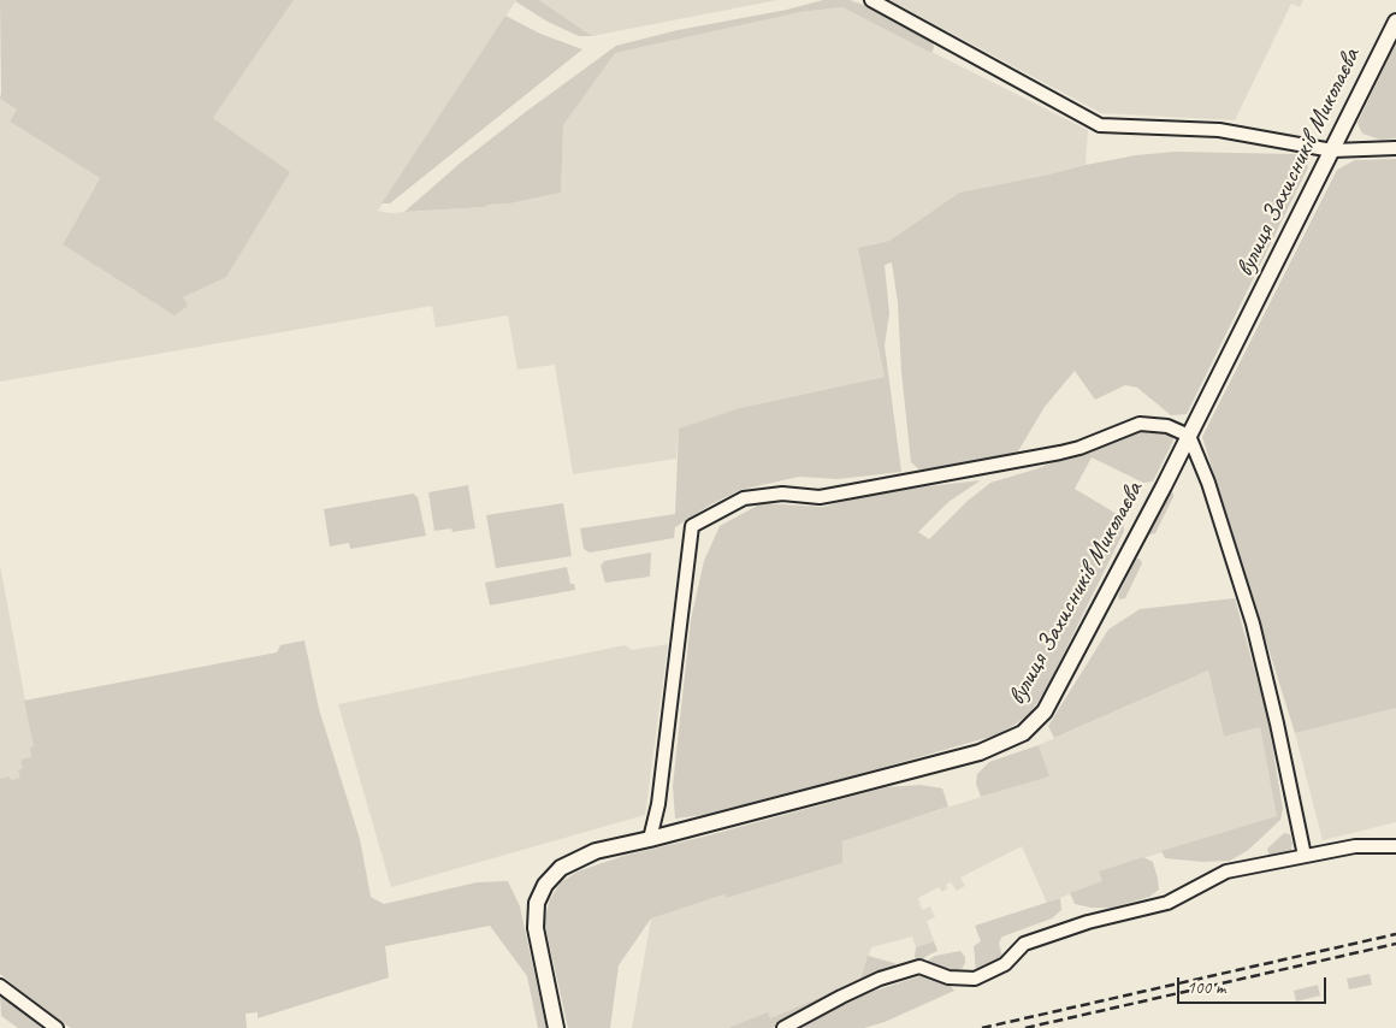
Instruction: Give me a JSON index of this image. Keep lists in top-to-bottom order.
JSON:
{
  "streets": {
    "street": ["вулиця Захисників Миколаєва"]
  },
  "scale_bar": "100 m"
}
